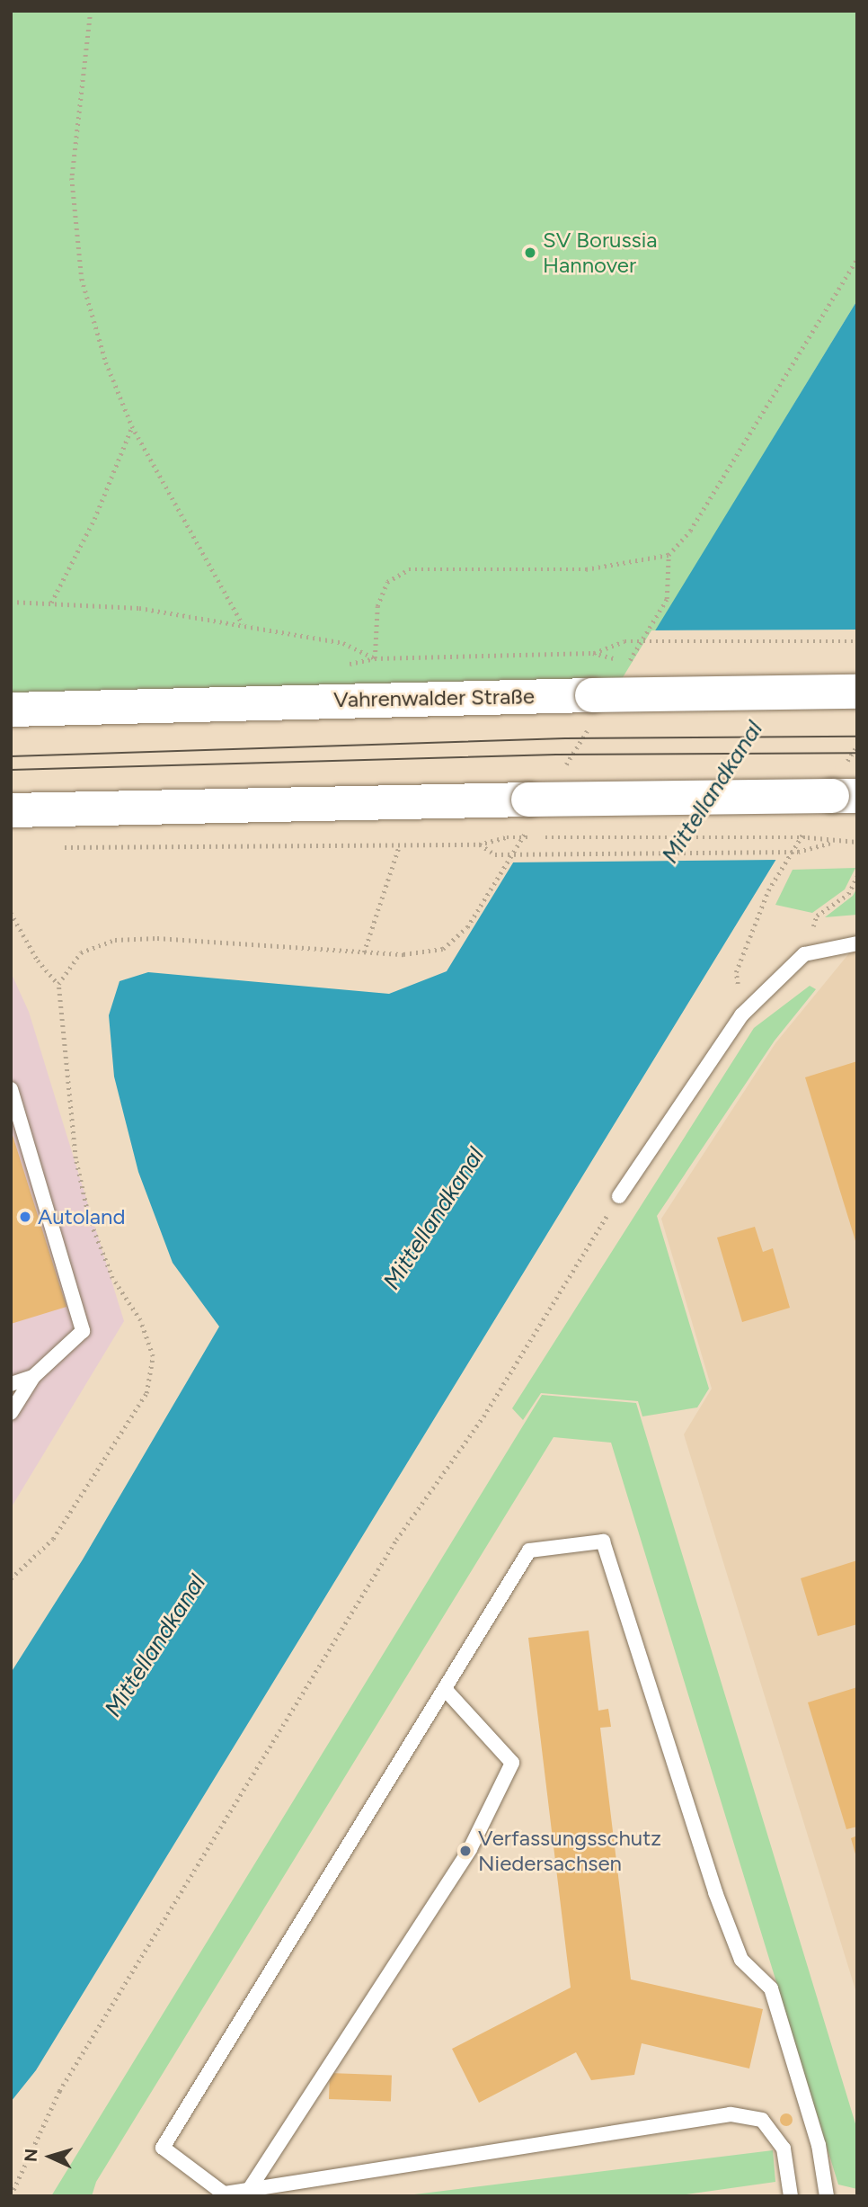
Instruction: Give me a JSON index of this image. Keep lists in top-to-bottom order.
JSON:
{
  "streets": {
    "main road": ["Vahrenwalder Straße"]
  },
  "water": ["Mittellandkanal"],
  "places": ["SV Borussia Hannover", "Autoland", "Verfassungsschutz Niedersachsen"],
  "north": "left"
}
